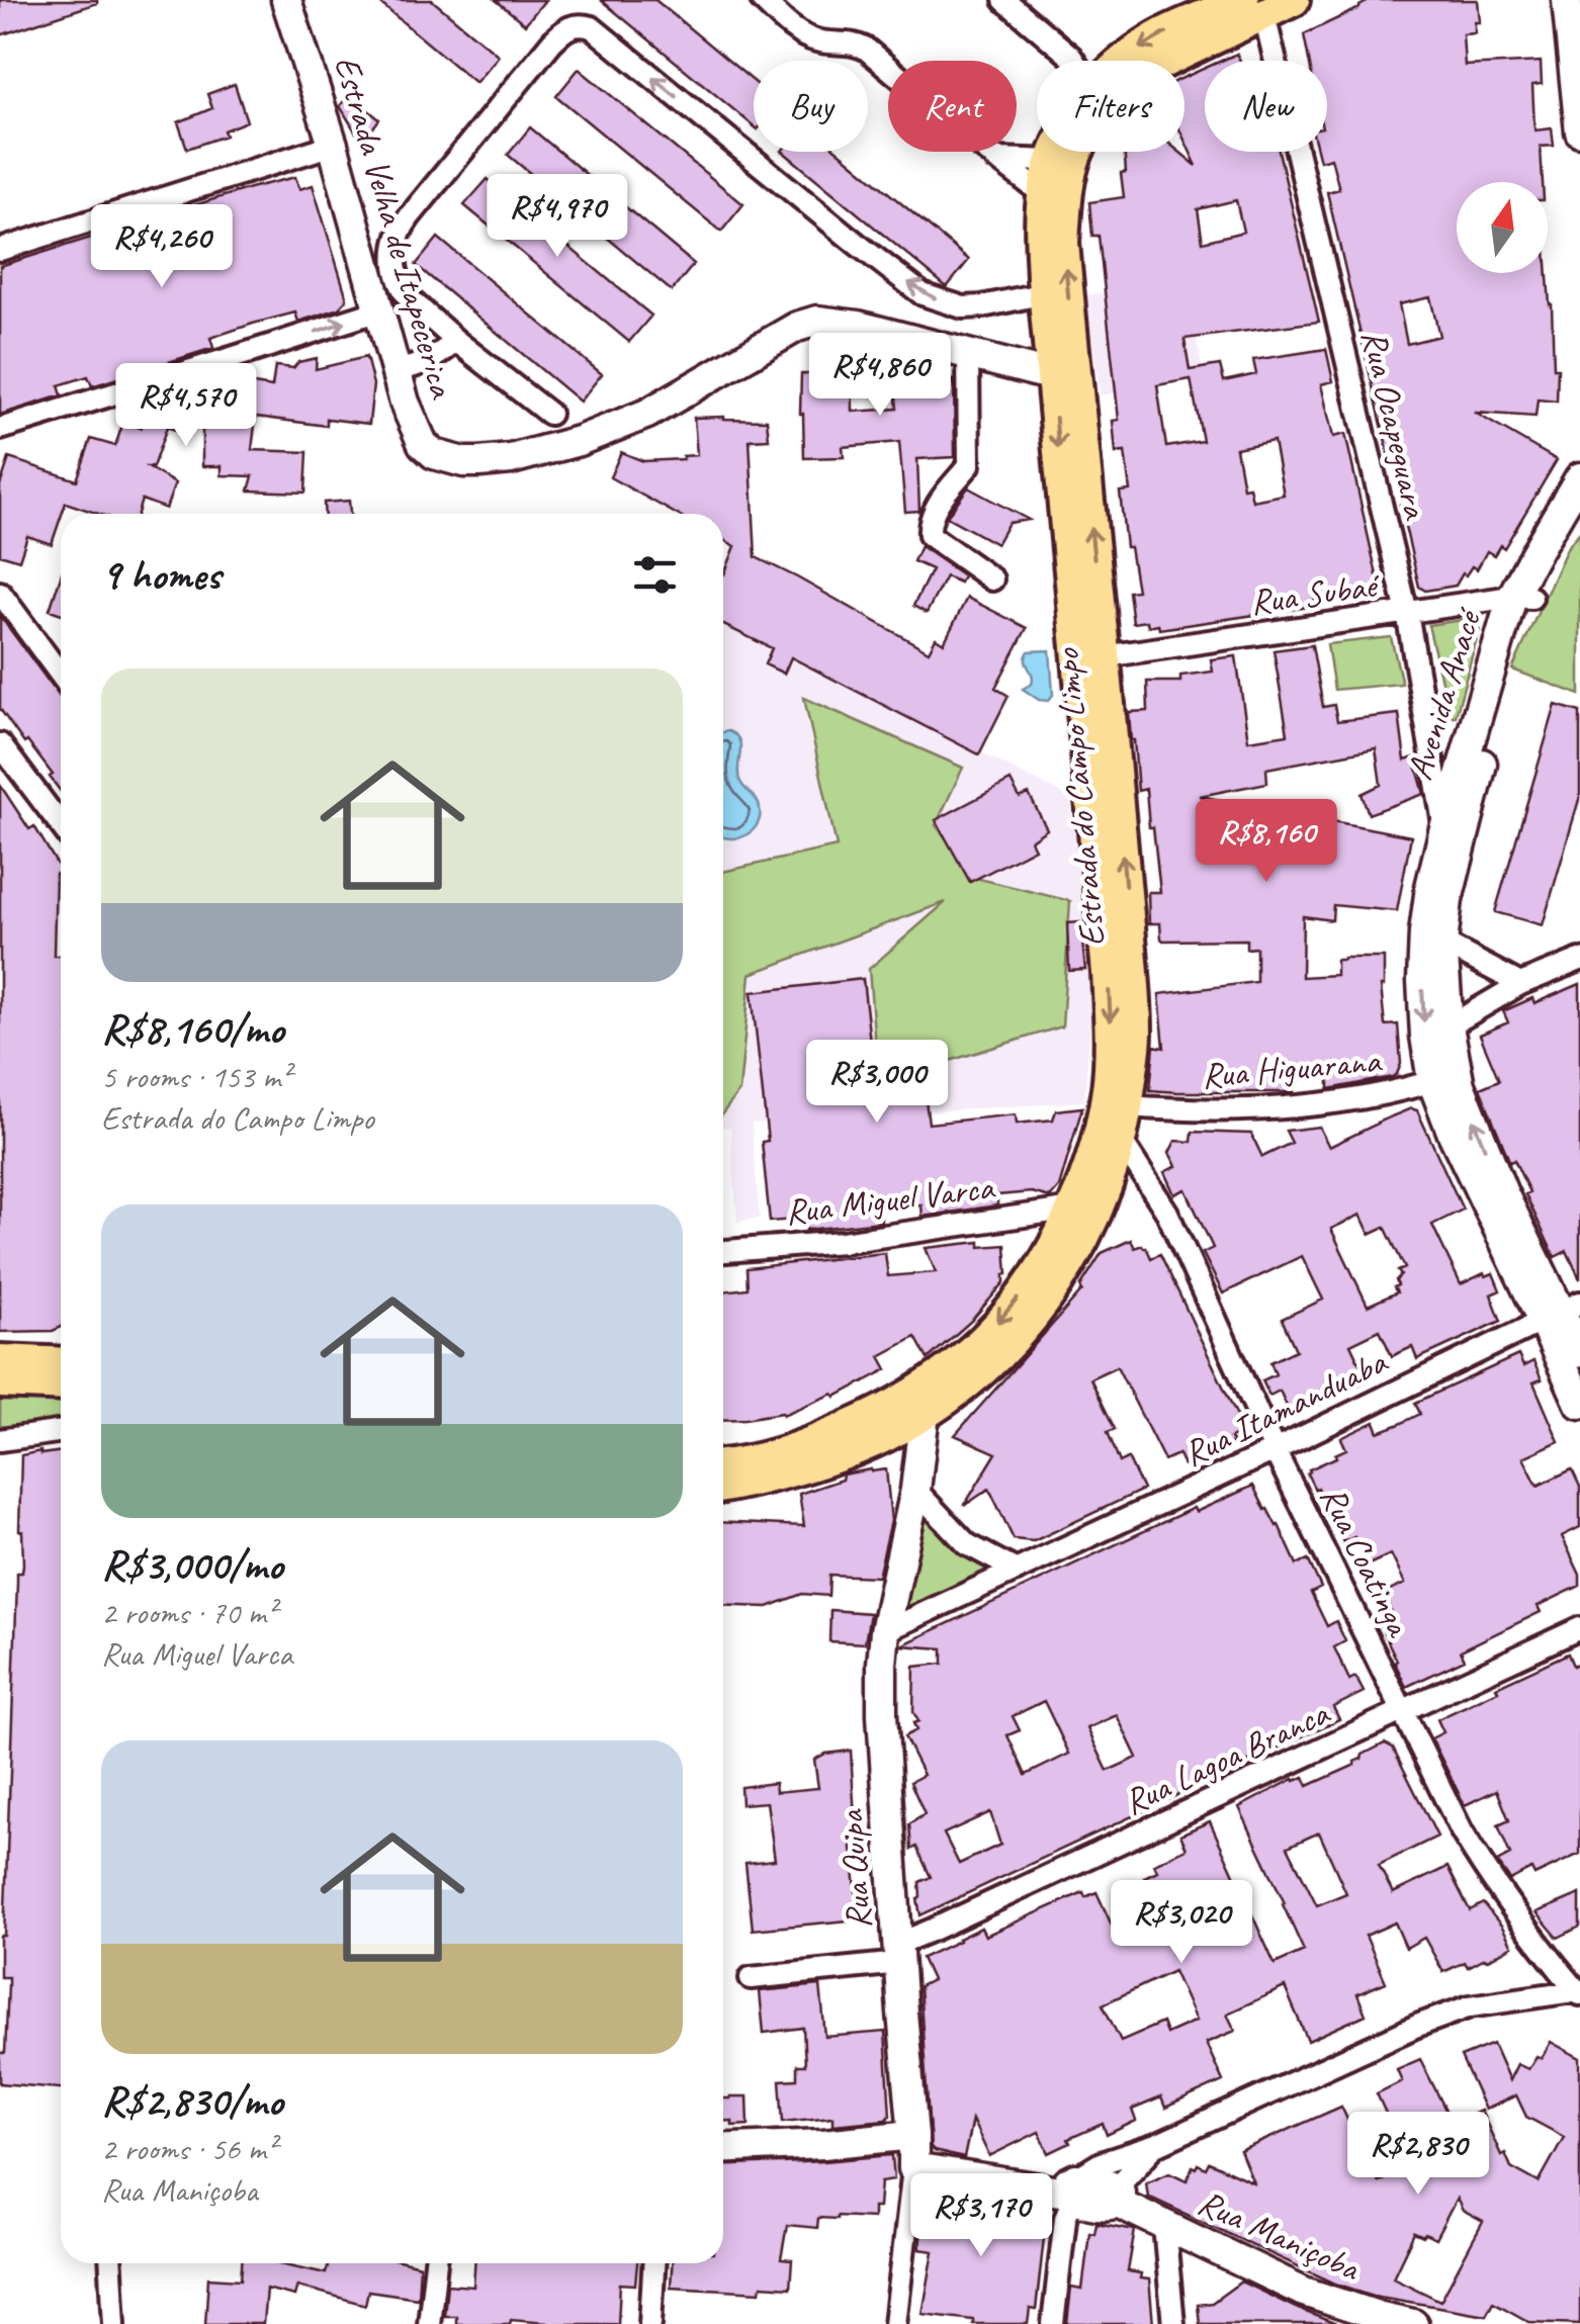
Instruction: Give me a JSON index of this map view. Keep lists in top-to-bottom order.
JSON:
{
  "streets": {
    "main road": ["Estrada do Campo Limpo"],
    "street": [
      "Estrada Velha de Itapecerica",
      "Rua Ocapeguara",
      "Rua Subaé",
      "Avenida Anacé",
      "Rua Higuarana",
      "Rua Miguel Varca",
      "Rua Itamanduaba",
      "Rua Coatinga",
      "Rua Lagoa Branca",
      "Rua Quipa",
      "Rua Maniçoba"
    ]
  },
  "crossings": [
    ["Estrada Velha de Itapecerica", "Estrada do Campo Limpo"],
    ["Rua Ocapeguara", "Rua Subaé"],
    ["Rua Ocapeguara", "Avenida Anacé"],
    ["Rua Ocapeguara", "Estrada do Campo Limpo"],
    ["Rua Subaé", "Avenida Anacé"],
    ["Rua Subaé", "Estrada do Campo Limpo"],
    ["Avenida Anacé", "Rua Higuarana"],
    ["Avenida Anacé", "Rua Itamanduaba"],
    ["Estrada do Campo Limpo", "Rua Higuarana"],
    ["Estrada do Campo Limpo", "Rua Miguel Varca"],
    ["Estrada do Campo Limpo", "Rua Coatinga"],
    ["Estrada do Campo Limpo", "Rua Quipa"],
    ["Rua Itamanduaba", "Rua Coatinga"],
    ["Rua Itamanduaba", "Rua Quipa"],
    ["Rua Coatinga", "Rua Lagoa Branca"],
    ["Rua Lagoa Branca", "Rua Quipa"]
  ],
  "north": "top",
  "page": {
    "chip": [
      "Buy",
      "Rent",
      "Filters",
      "New"
    ],
    "price": [
      "R$4,970",
      "R$4,260",
      "R$4,860",
      "R$4,570",
      "R$8,160",
      "R$3,000",
      "R$3,020",
      "R$2,830",
      "R$3,170"
    ],
    "heading": "9 homes",
    "list": [
      {
        "name": "R$8,160/mo",
        "note": "5 rooms · 153 m² · Estrada do Campo Limpo"
      },
      {
        "name": "R$3,000/mo",
        "note": "2 rooms · 70 m² · Rua Miguel Varca"
      },
      {
        "name": "R$2,830/mo",
        "note": "2 rooms · 56 m² · Rua Maniçoba"
      }
    ]
  }
}
